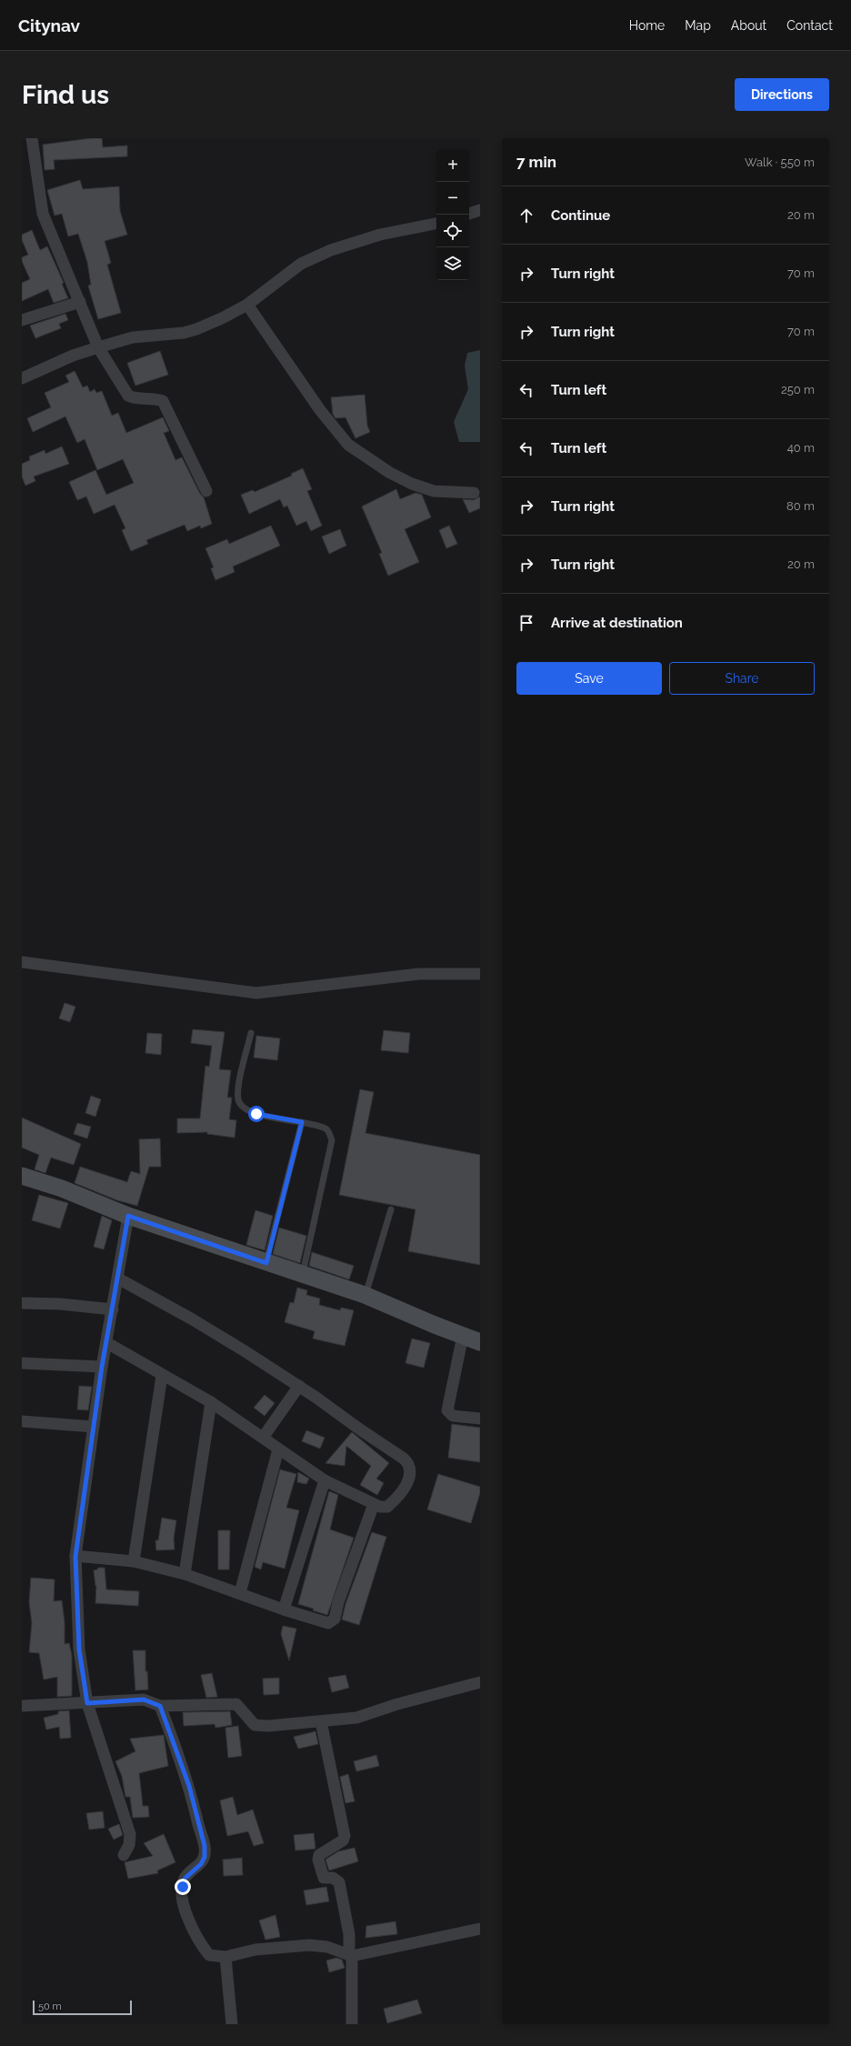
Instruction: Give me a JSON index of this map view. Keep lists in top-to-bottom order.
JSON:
{
  "scale_bar": "50 m",
  "page": {
    "header": "Citynav",
    "nav": [
      "Home",
      "Map",
      "About",
      "Contact"
    ],
    "buttons": [
      "Directions",
      ["Save", "Share"]
    ],
    "title": "Find us",
    "heading": ["7 min", "Walk · 550 m"],
    "map_buttons": ["+", "−"],
    "list": [
      ["Continue", "20 m"],
      ["Turn right", "70 m"],
      ["Turn right", "70 m"],
      ["Turn left", "250 m"],
      ["Turn left", "40 m"],
      ["Turn right", "80 m"],
      ["Turn right", "20 m"],
      "Arrive at destination"
    ],
    "scale": "50 m"
  }
}
